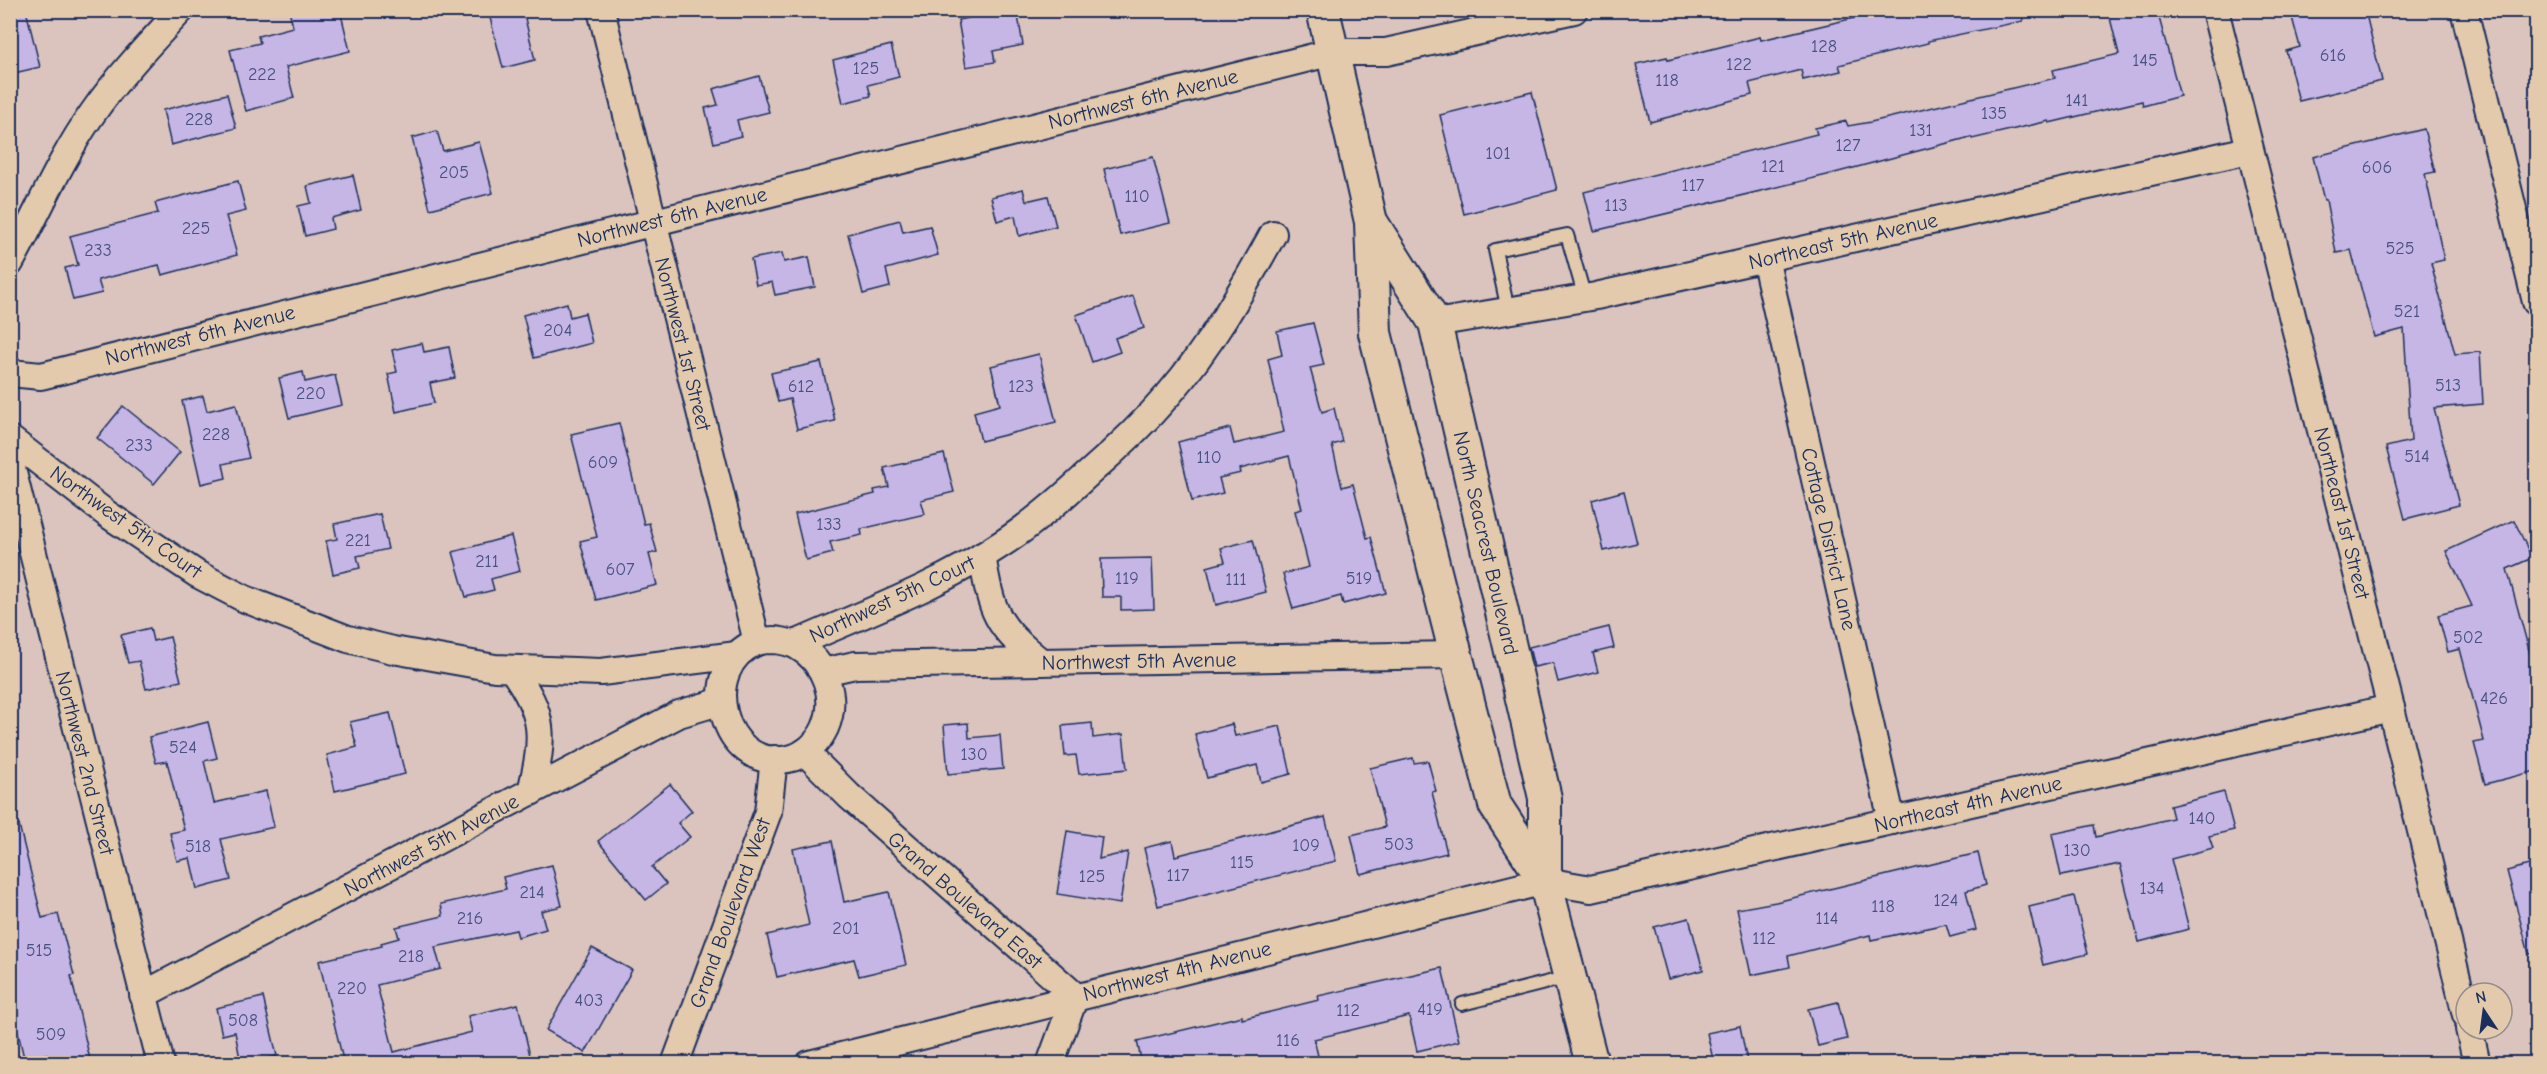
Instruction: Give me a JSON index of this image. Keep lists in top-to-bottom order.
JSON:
{
  "streets": {
    "street": [
      "Northwest 6th Avenue",
      "Northeast 5th Avenue",
      "Northwest 1st Street",
      "Northeast 1st Street",
      "Northwest 5th Court",
      "Cottage District Lane",
      "North Seacrest Boulevard",
      "Northwest 5th Avenue",
      "Northwest 2nd Street",
      "Northeast 4th Avenue",
      "Grand Boulevard East",
      "Grand Boulevard West",
      "Northwest 4th Avenue"
    ]
  },
  "crossings": [
    ["Northwest 6th Avenue", "Northwest 1st Street"],
    ["Northwest 6th Avenue", "North Seacrest Boulevard"],
    ["Northeast 5th Avenue", "Northeast 1st Street"],
    ["Northeast 5th Avenue", "Cottage District Lane"],
    ["Northeast 5th Avenue", "North Seacrest Boulevard"],
    ["Northwest 1st Street", "Northwest 5th Court"],
    ["Northwest 1st Street", "Northwest 5th Avenue"],
    ["Northwest 1st Street", "Grand Boulevard East"],
    ["Northwest 1st Street", "Grand Boulevard West"],
    ["Northeast 1st Street", "Northeast 4th Avenue"],
    ["Northwest 5th Court", "Northwest 5th Avenue"],
    ["Northwest 5th Court", "Grand Boulevard East"],
    ["Northwest 5th Court", "Grand Boulevard West"],
    ["Cottage District Lane", "Northeast 4th Avenue"],
    ["North Seacrest Boulevard", "Northwest 5th Avenue"],
    ["North Seacrest Boulevard", "Northeast 4th Avenue"],
    ["North Seacrest Boulevard", "Northwest 4th Avenue"],
    ["Northwest 5th Avenue", "Northwest 2nd Street"],
    ["Northwest 5th Avenue", "Grand Boulevard East"],
    ["Northwest 5th Avenue", "Grand Boulevard West"],
    ["Northeast 4th Avenue", "Northwest 4th Avenue"],
    ["Grand Boulevard East", "Grand Boulevard West"],
    ["Grand Boulevard East", "Northwest 4th Avenue"]
  ],
  "house_numbers": [
    "128",
    "616",
    "145",
    "122",
    "125",
    "222",
    "118",
    "141",
    "135",
    "228",
    "131",
    "127",
    "101",
    "121",
    "606",
    "205",
    "117",
    "110",
    "113",
    "225",
    "525",
    "233",
    "521",
    "204",
    "513",
    "612",
    "123",
    "220",
    "228",
    "233",
    "514",
    "110",
    "609",
    "133",
    "221",
    "211",
    "607",
    "119",
    "519",
    "111",
    "502",
    "426",
    "524",
    "130",
    "140",
    "503",
    "109",
    "518",
    "130",
    "115",
    "117",
    "125",
    "134",
    "214",
    "124",
    "118",
    "216",
    "114",
    "201",
    "112",
    "515",
    "218",
    "220",
    "403",
    "419",
    "112",
    "508",
    "509",
    "116"
  ],
  "north": "top"
}
